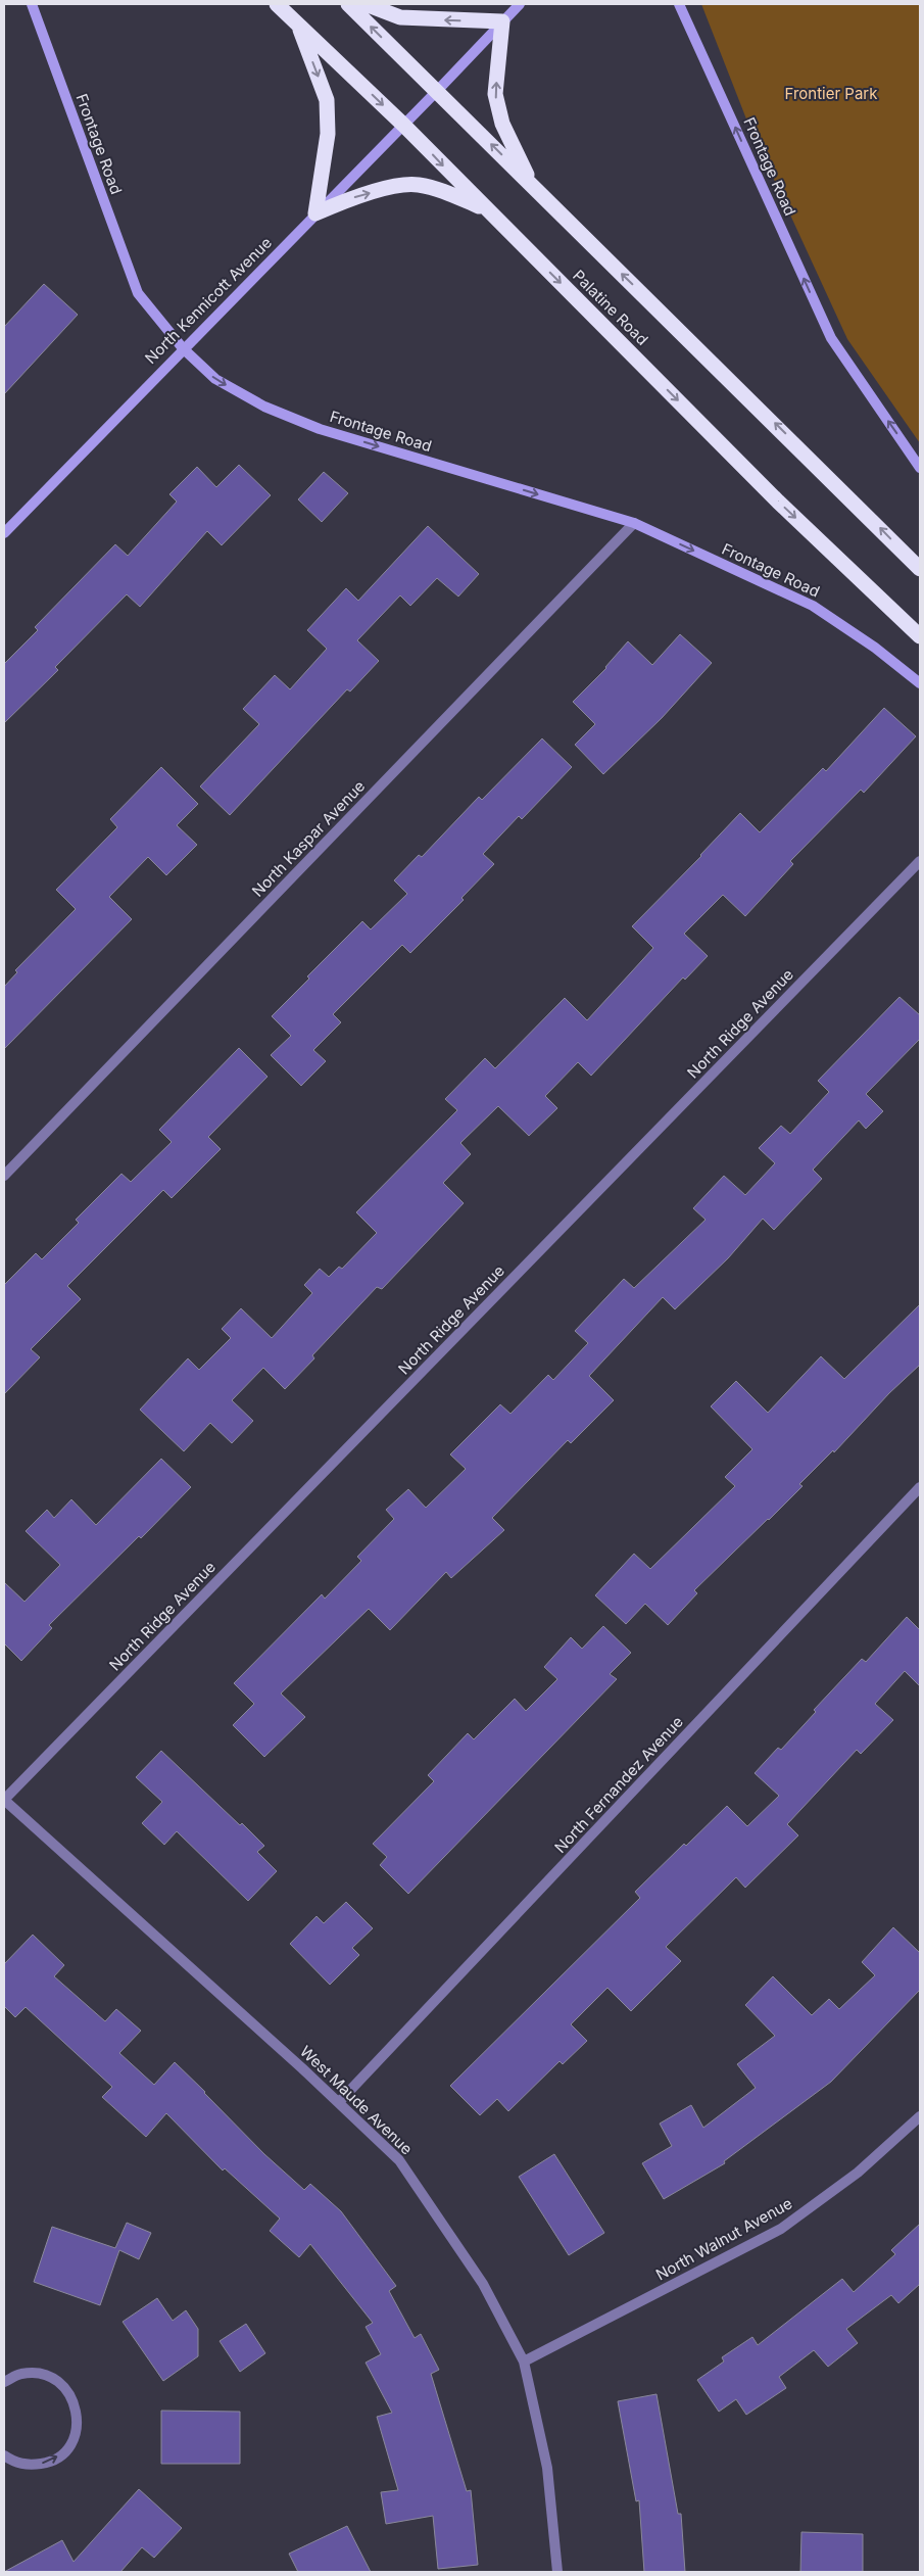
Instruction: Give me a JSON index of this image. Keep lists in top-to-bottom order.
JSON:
{
  "streets": {
    "highway": ["Palatine Road"],
    "street": [
      "Frontage Road",
      "North Kennicott Avenue",
      "North Kaspar Avenue",
      "North Ridge Avenue",
      "North Fernandez Avenue",
      "West Maude Avenue",
      "North Walnut Avenue"
    ]
  },
  "crossings": [
    ["Frontage Road", "North Kennicott Avenue"],
    ["Frontage Road", "North Kaspar Avenue"],
    ["North Kennicott Avenue", "Palatine Road"],
    ["North Ridge Avenue", "West Maude Avenue"],
    ["North Fernandez Avenue", "West Maude Avenue"],
    ["West Maude Avenue", "North Walnut Avenue"]
  ],
  "parks": ["Frontier Park"]
}
